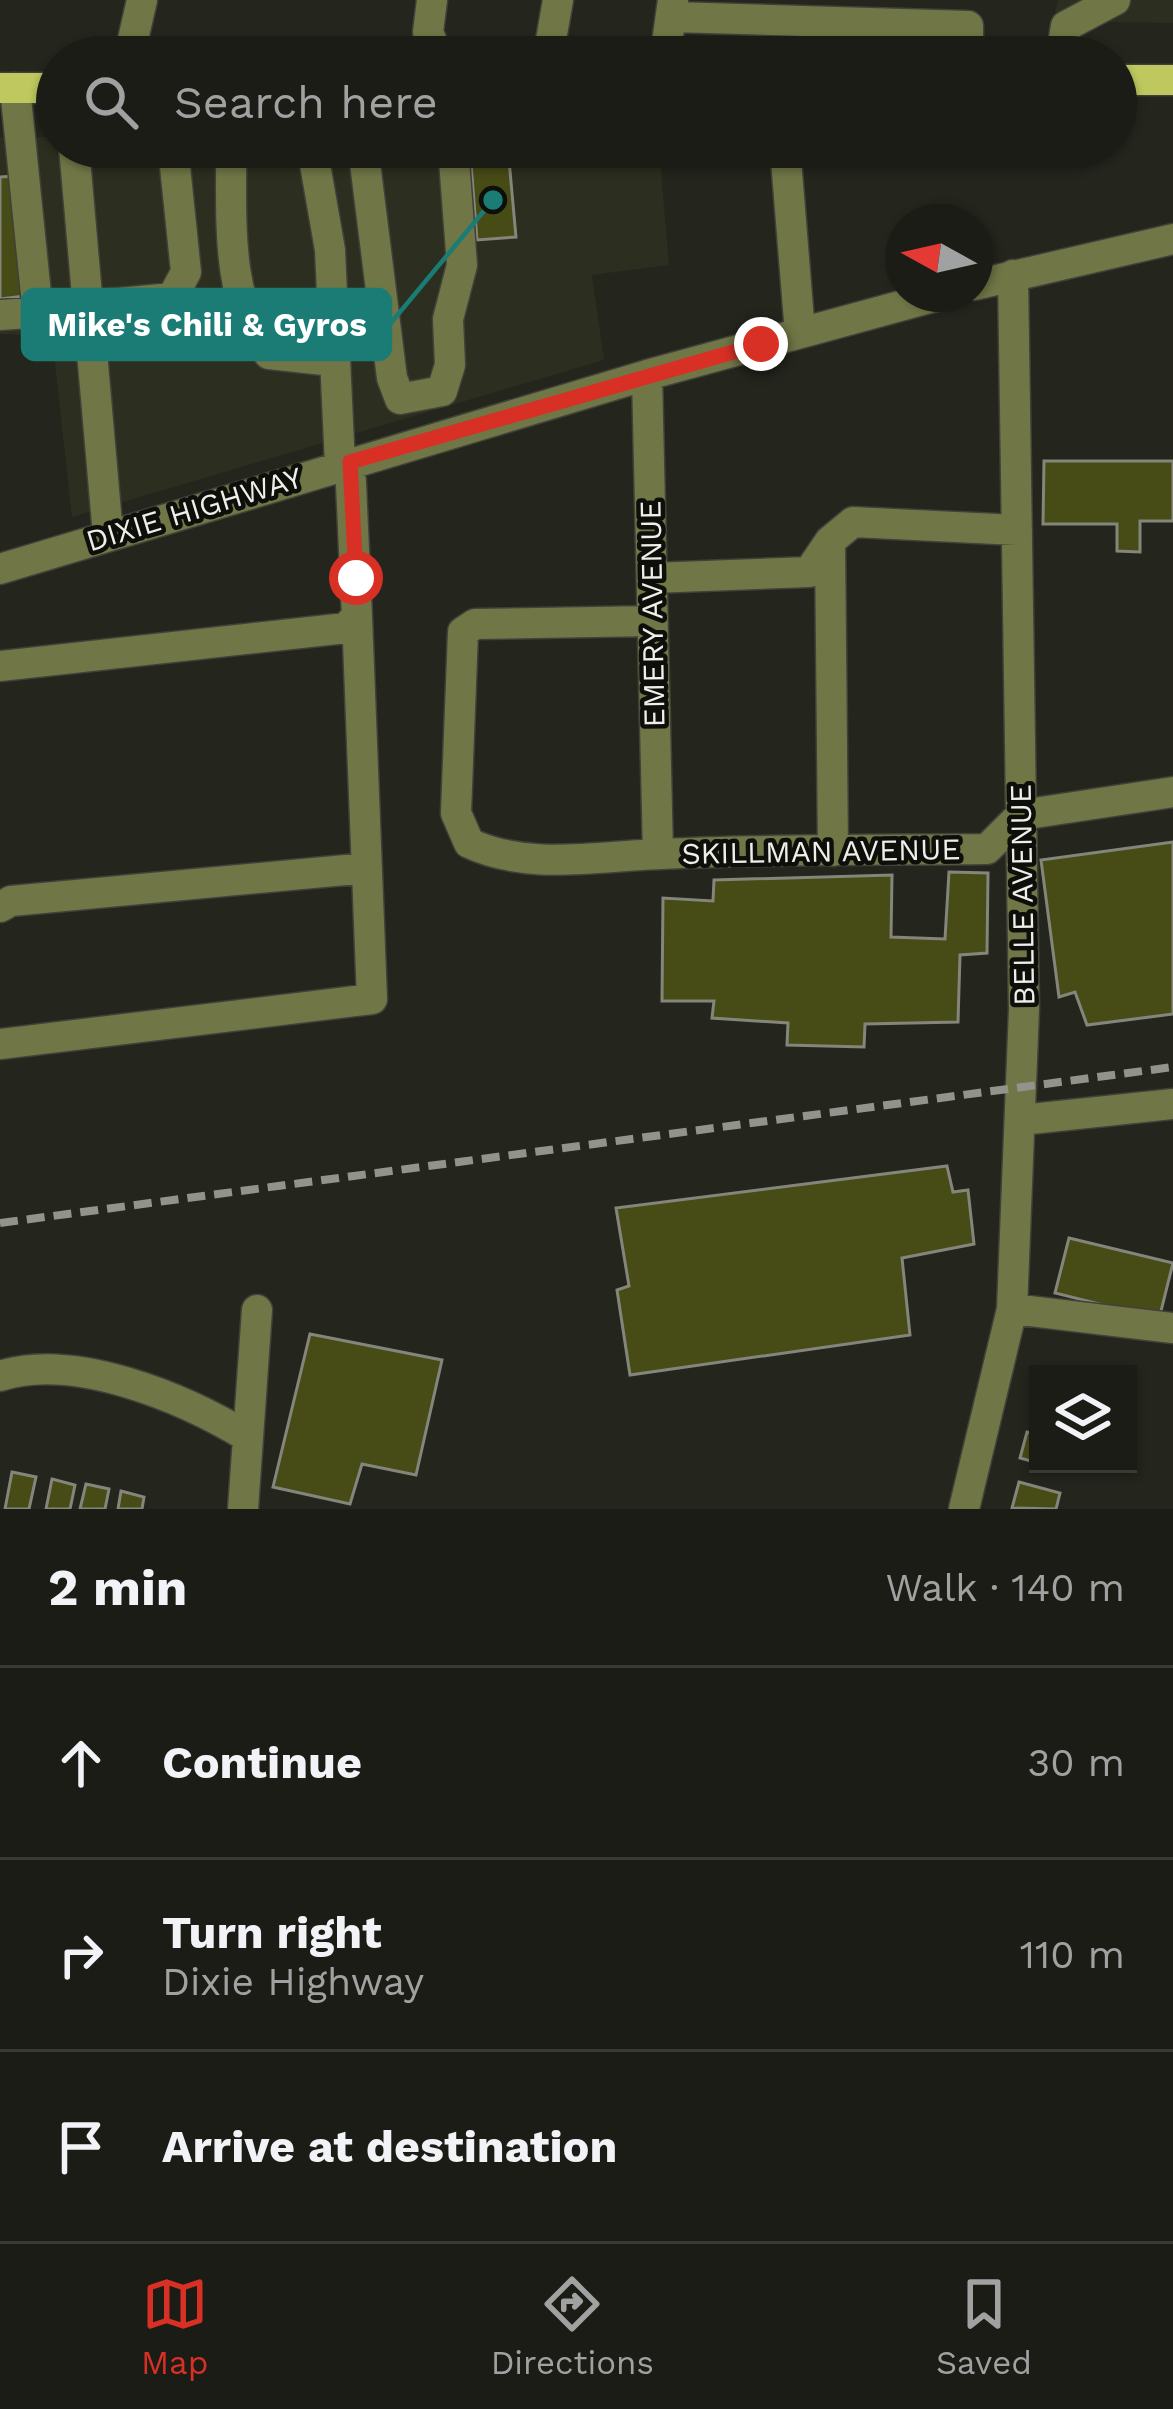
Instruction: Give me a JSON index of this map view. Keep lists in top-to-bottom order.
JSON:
{
  "streets": {
    "street": [
      "DIXIE HIGHWAY",
      "EMERY AVENUE",
      "SKILLMAN AVENUE",
      "BELLE AVENUE"
    ]
  },
  "crossings": [
    ["DIXIE HIGHWAY", "EMERY AVENUE"],
    ["EMERY AVENUE", "SKILLMAN AVENUE"],
    ["SKILLMAN AVENUE", "BELLE AVENUE"]
  ],
  "places": ["Mike's Chili & Gyros"],
  "north": "left",
  "page": {
    "search": "Search here",
    "heading": ["2 min", "Walk · 140 m"],
    "list": [
      ["Continue", "30 m"],
      ["Turn right", "Dixie Highway", "110 m"],
      "Arrive at destination"
    ],
    "nav": ["Map", "Directions", "Saved"]
  }
}
